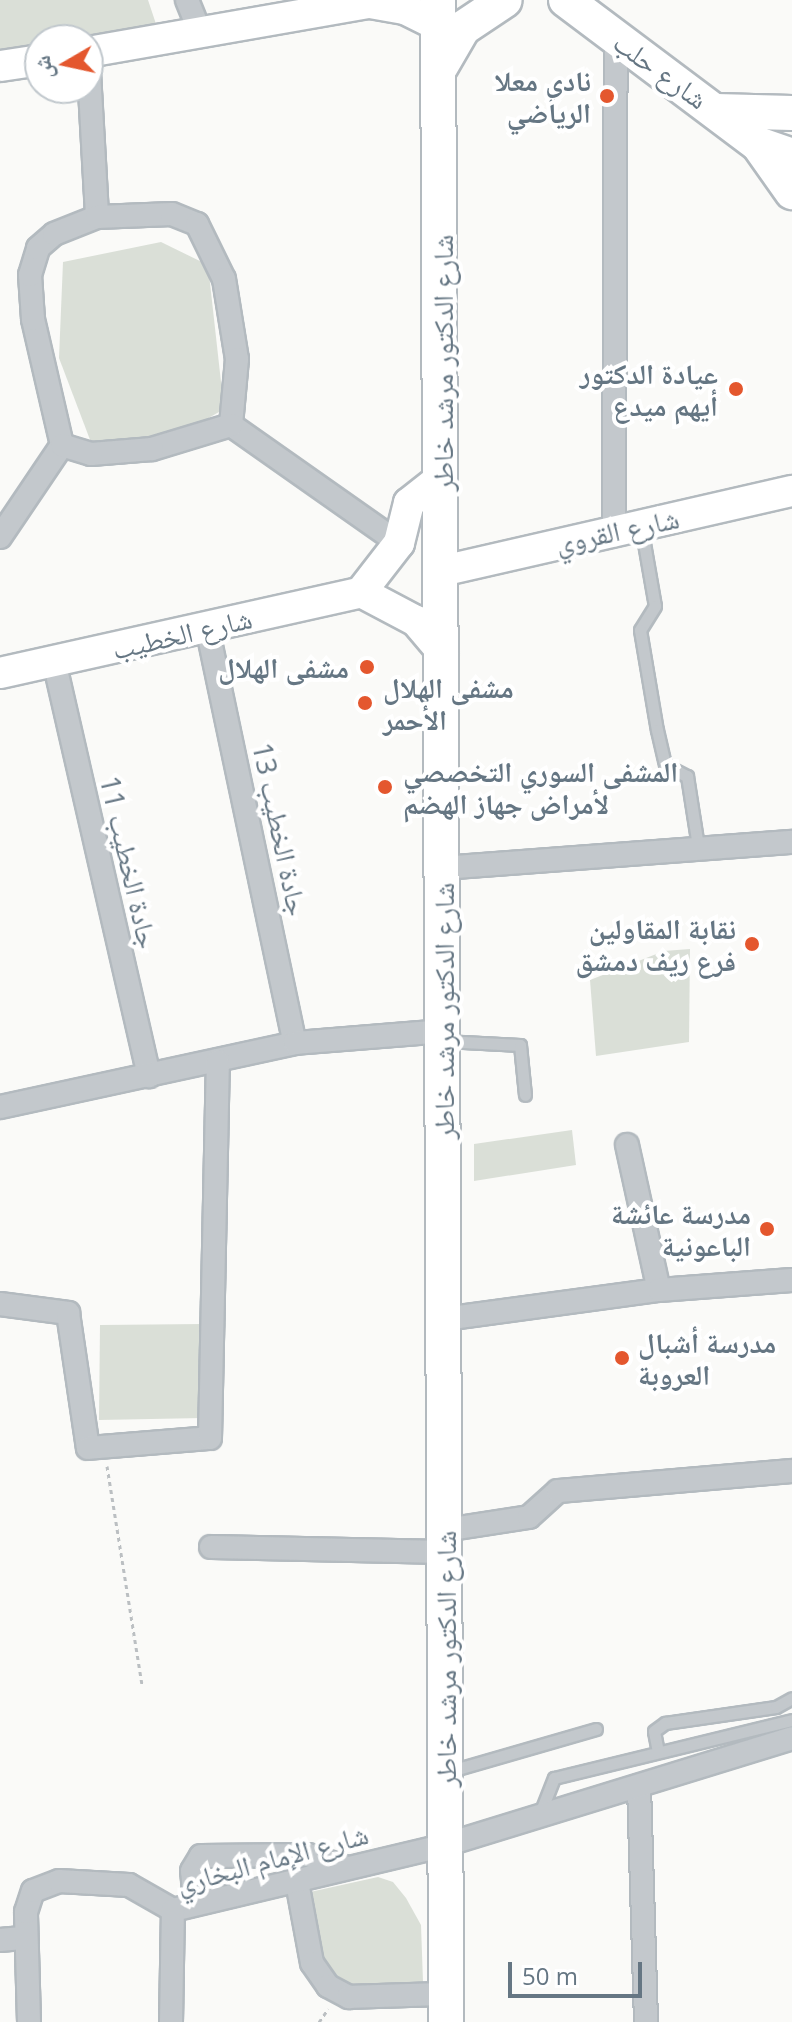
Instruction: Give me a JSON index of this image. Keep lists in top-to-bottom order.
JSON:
{
  "streets": {
    "main road": [
      "شارع حلب",
      "شارع الدكتور مرشد خاطر",
      "شارع القروي",
      "شارع الخطيب"
    ],
    "street": ["جادة الخطيب 13", "جادة الخطيب 11", "شارع الإمام البخاري"]
  },
  "crossings": [
    ["شارع الدكتور مرشد خاطر", "شارع القروي"],
    ["شارع الدكتور مرشد خاطر", "شارع الإمام البخاري"],
    ["شارع الخطيب", "جادة الخطيب 13"],
    ["شارع الخطيب", "جادة الخطيب 11"]
  ],
  "places": [
    "نادي معلا الرياضي",
    "عيادة الدكتور أيهم ميدع",
    "مشفى الهلال",
    "مشفى الهلال الأحمر",
    "المشفى السوري التخصصي لأمراض جهاز الهضم",
    "نقابة المقاولين فرع ريف دمشق",
    "مدرسة عائشة الباعونية",
    "مدرسة أشبال العروبة"
  ],
  "scale_bar": "50 m",
  "north": "left"
}
